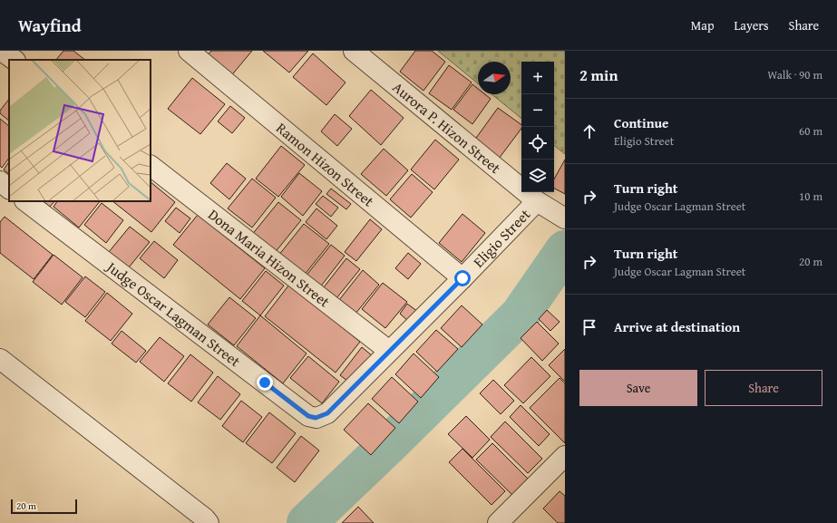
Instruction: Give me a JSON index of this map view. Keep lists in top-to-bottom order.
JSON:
{
  "streets": {
    "street": [
      "Aurora P. Hizon Street",
      "Ramon Hizon Street",
      "Eligio Street",
      "Dona Maria Hizon Street",
      "Judge Oscar Lagman Street"
    ]
  },
  "crossings": [
    ["Aurora P. Hizon Street", "Eligio Street"],
    ["Ramon Hizon Street", "Eligio Street"],
    ["Eligio Street", "Dona Maria Hizon Street"],
    ["Eligio Street", "Judge Oscar Lagman Street"]
  ],
  "scale_bar": "20 m",
  "north": "right",
  "page": {
    "header": "Wayfind",
    "nav": ["Map", "Layers", "Share"],
    "heading": ["2 min", "Walk · 90 m"],
    "map_buttons": ["+", "−"],
    "list": [
      ["Continue", "Eligio Street", "60 m"],
      ["Turn right", "Judge Oscar Lagman Street", "10 m"],
      ["Turn right", "Judge Oscar Lagman Street", "20 m"],
      "Arrive at destination"
    ],
    "buttons": ["Save", "Share"],
    "scale": "20 m"
  }
}
